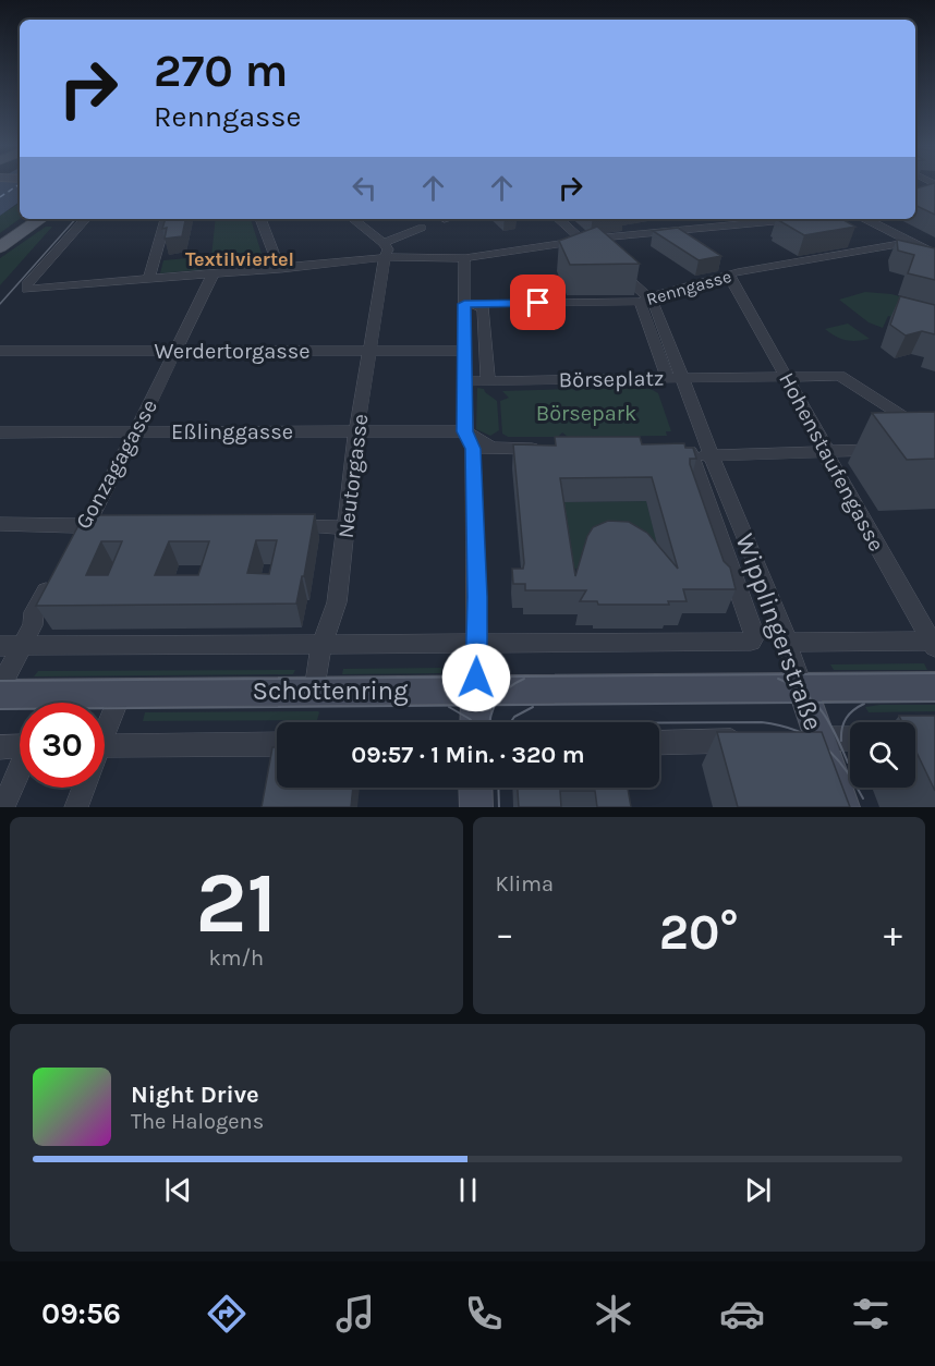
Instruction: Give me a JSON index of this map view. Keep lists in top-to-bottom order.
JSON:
{
  "streets": {
    "main road": ["Wipplingerstraße", "Schottenring"],
    "street": [
      "Renngasse",
      "Werdertorgasse",
      "Börseplatz",
      "Eßlinggasse",
      "Hohenstaufengasse",
      "Gonzagagasse",
      "Neutorgasse"
    ]
  },
  "crossings": [
    ["Renngasse", "Hohenstaufengasse"],
    ["Werdertorgasse", "Gonzagagasse"],
    ["Werdertorgasse", "Neutorgasse"],
    ["Börseplatz", "Wipplingerstraße"],
    ["Eßlinggasse", "Gonzagagasse"],
    ["Eßlinggasse", "Neutorgasse"],
    ["Neutorgasse", "Schottenring"],
    ["Wipplingerstraße", "Schottenring"]
  ],
  "districts": ["Textilviertel"],
  "parks": ["Börsepark"],
  "page": {
    "turn": ["270 m", "Renngasse"],
    "limit": "30",
    "trip": "09:57 · 1 Min. · 320 m",
    "tile": [
      ["21", "km/h"],
      "Klima"
    ],
    "heat": ["−", "20°", "+"],
    "song": ["Night Drive", "The Halogens"],
    "tabs": "09:56"
  }
}
